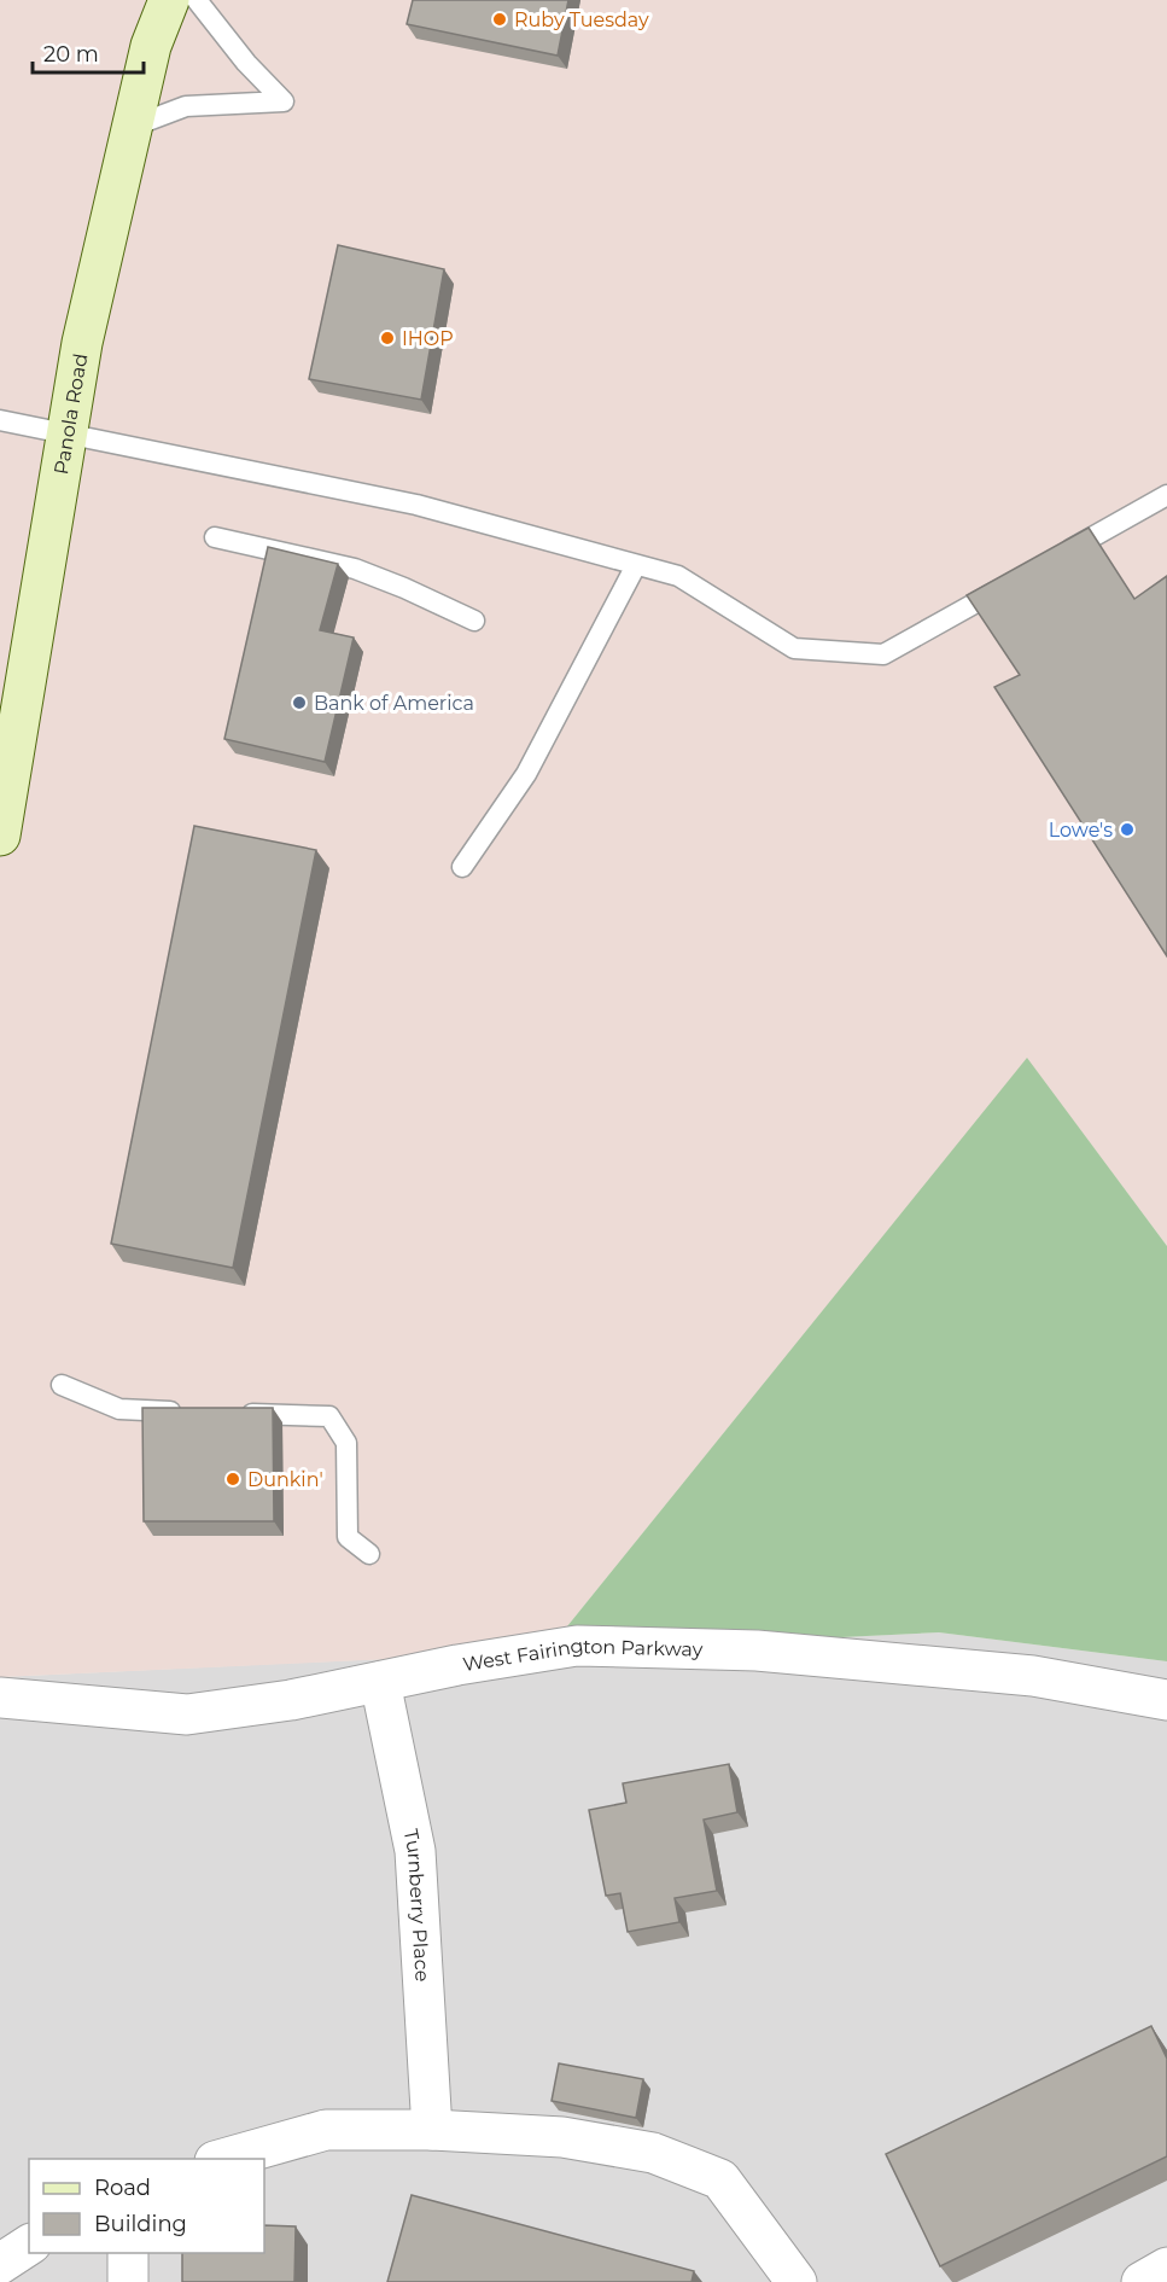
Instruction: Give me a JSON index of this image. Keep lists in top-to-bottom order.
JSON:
{
  "streets": {
    "main road": ["Panola Road"],
    "street": ["West Fairington Parkway", "Turnberry Place"]
  },
  "crossings": [
    ["West Fairington Parkway", "Turnberry Place"]
  ],
  "places": [
    "Ruby Tuesday",
    "IHOP",
    "Bank of America",
    "Lowe's",
    "Dunkin'"
  ],
  "legend": ["Road", "Building"],
  "scale_bar": "20 m"
}
